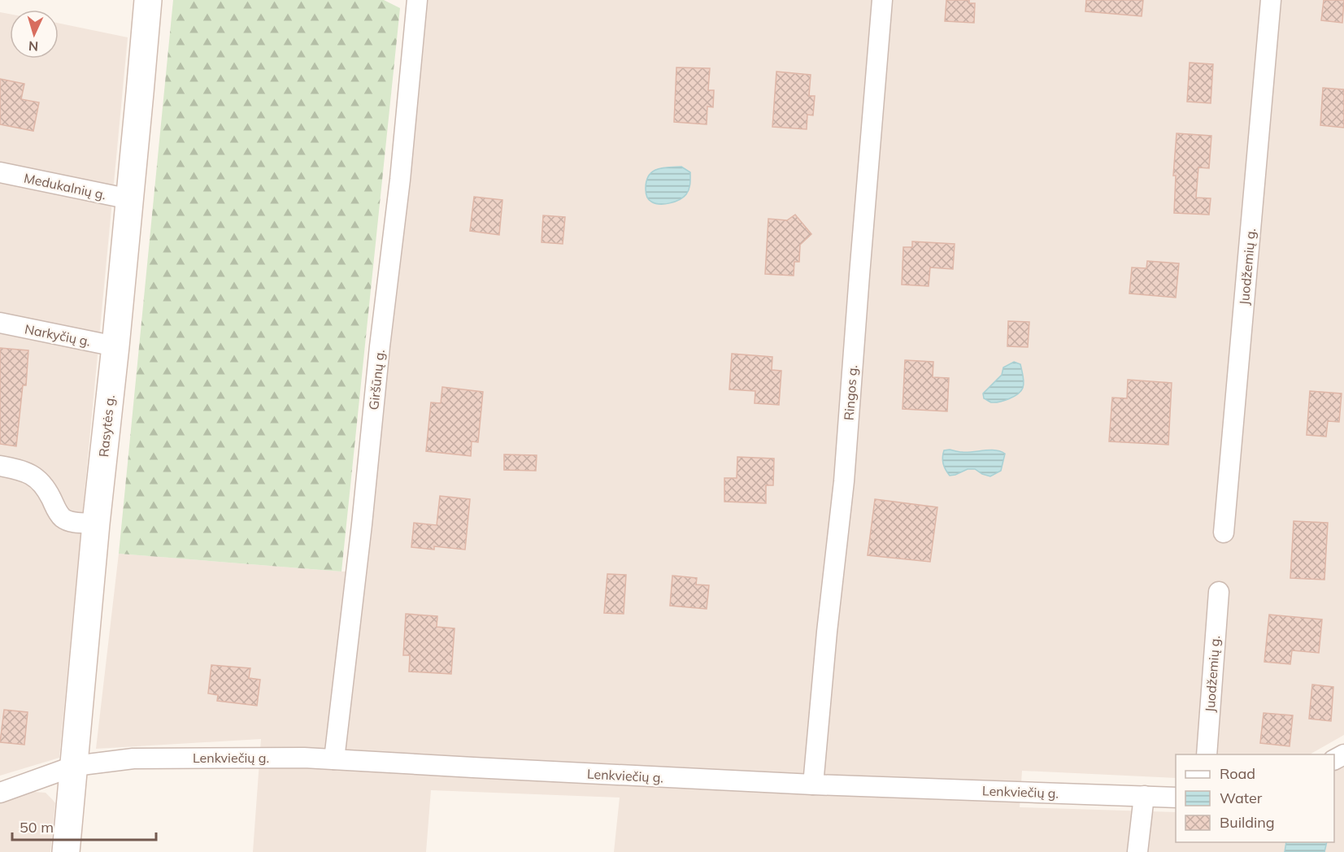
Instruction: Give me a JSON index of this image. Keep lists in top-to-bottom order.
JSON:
{
  "streets": {
    "main road": ["Rasytės g."],
    "street": [
      "Medukalnių g.",
      "Juodžemių g.",
      "Narkyčių g.",
      "Giršūnų g.",
      "Ringos g.",
      "Lenkviečių g."
    ]
  },
  "crossings": [
    ["Medukalnių g.", "Rasytės g."],
    ["Narkyčių g.", "Rasytės g."],
    ["Giršūnų g.", "Lenkviečių g."],
    ["Ringos g.", "Lenkviečių g."],
    ["Rasytės g.", "Lenkviečių g."]
  ],
  "legend": ["Road", "Water", "Building"],
  "scale_bar": "50 m",
  "north": "bottom"
}
